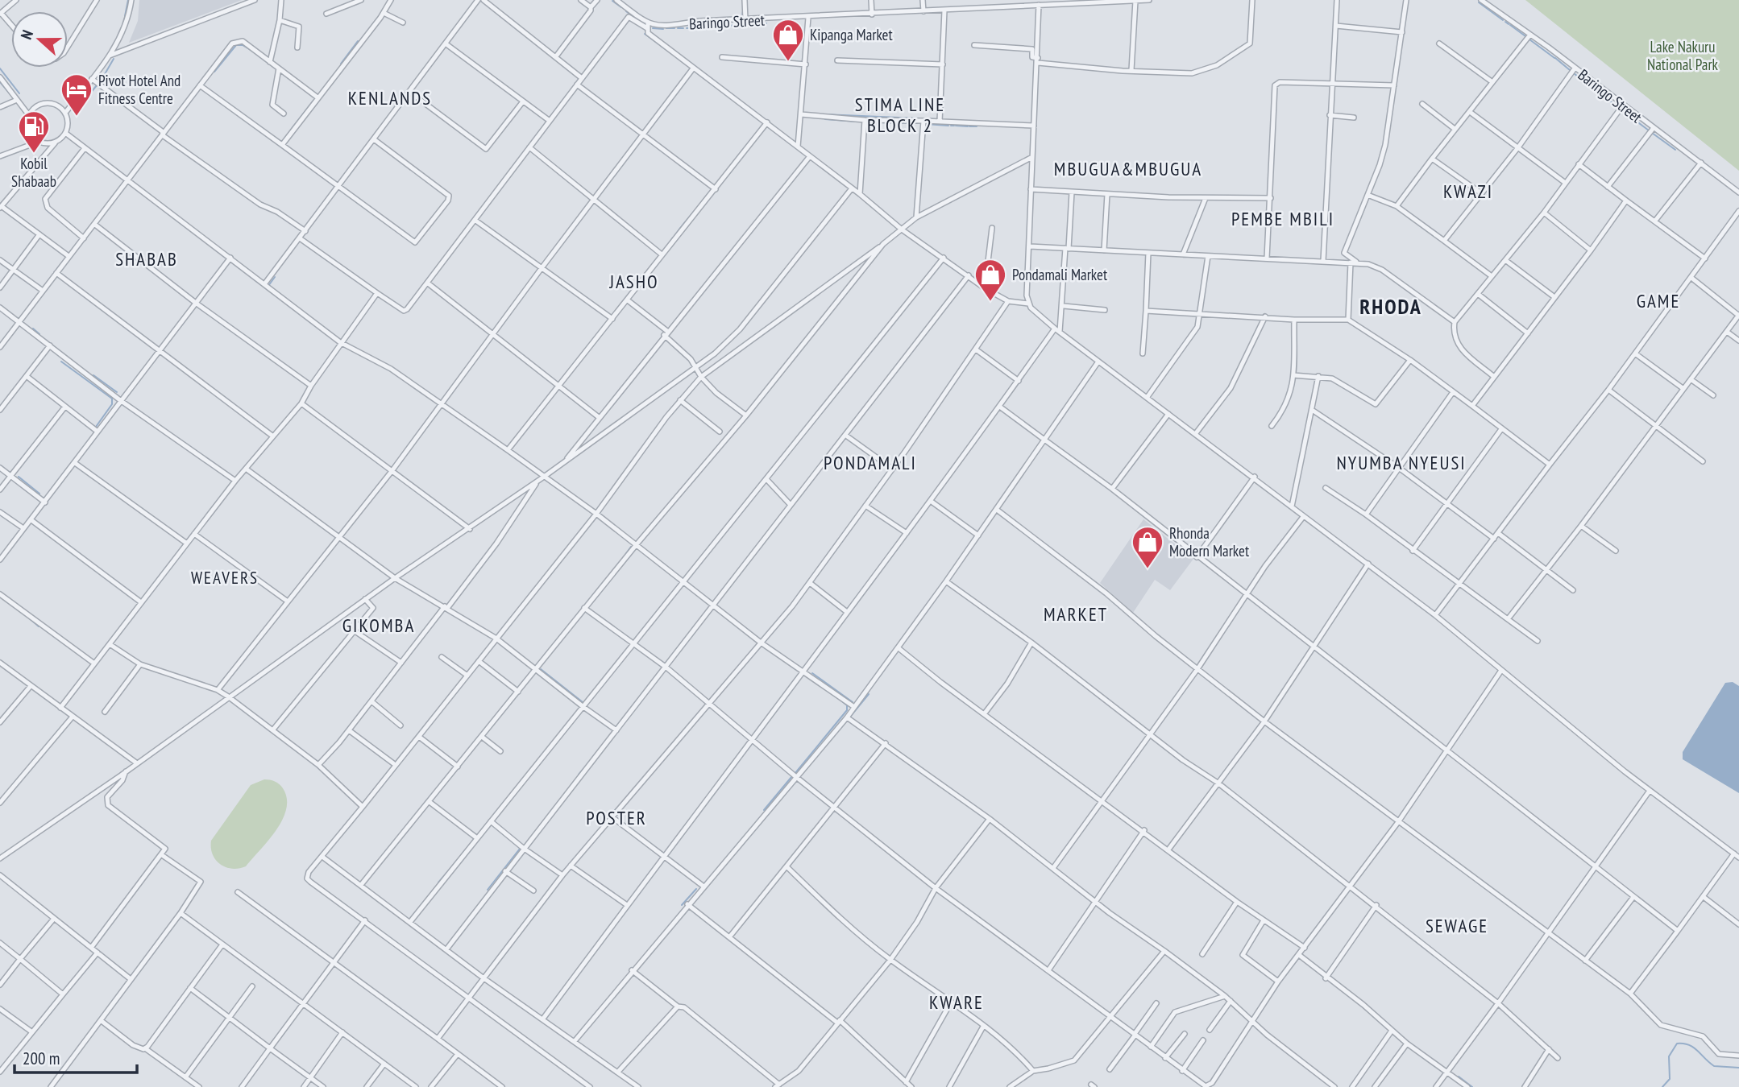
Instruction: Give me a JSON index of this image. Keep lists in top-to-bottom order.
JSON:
{
  "streets": {
    "street": ["Baringo Street"]
  },
  "districts": [
    "KENLANDS",
    "STIMA LINE BLOCK 2",
    "MBUGUA&MBUGUA",
    "KWAZI",
    "PEMBE MBILI",
    "SHABAB",
    "JASHO",
    "GAME",
    "RHODA",
    "PONDAMALI",
    "NYUMBA NYEUSI",
    "WEAVERS",
    "MARKET",
    "GIKOMBA",
    "POSTER",
    "SEWAGE",
    "KWARE"
  ],
  "parks": ["Lake Nakuru National Park"],
  "places": {
    "shop": ["Kipanga Market", "Pondamali Market", "Rhonda Modern Market"],
    "hotel": ["Pivot Hotel And Fitness Centre"],
    "fuel station": ["Kobil Shabaab"]
  },
  "scale_bar": "200 m",
  "north": "left"
}
